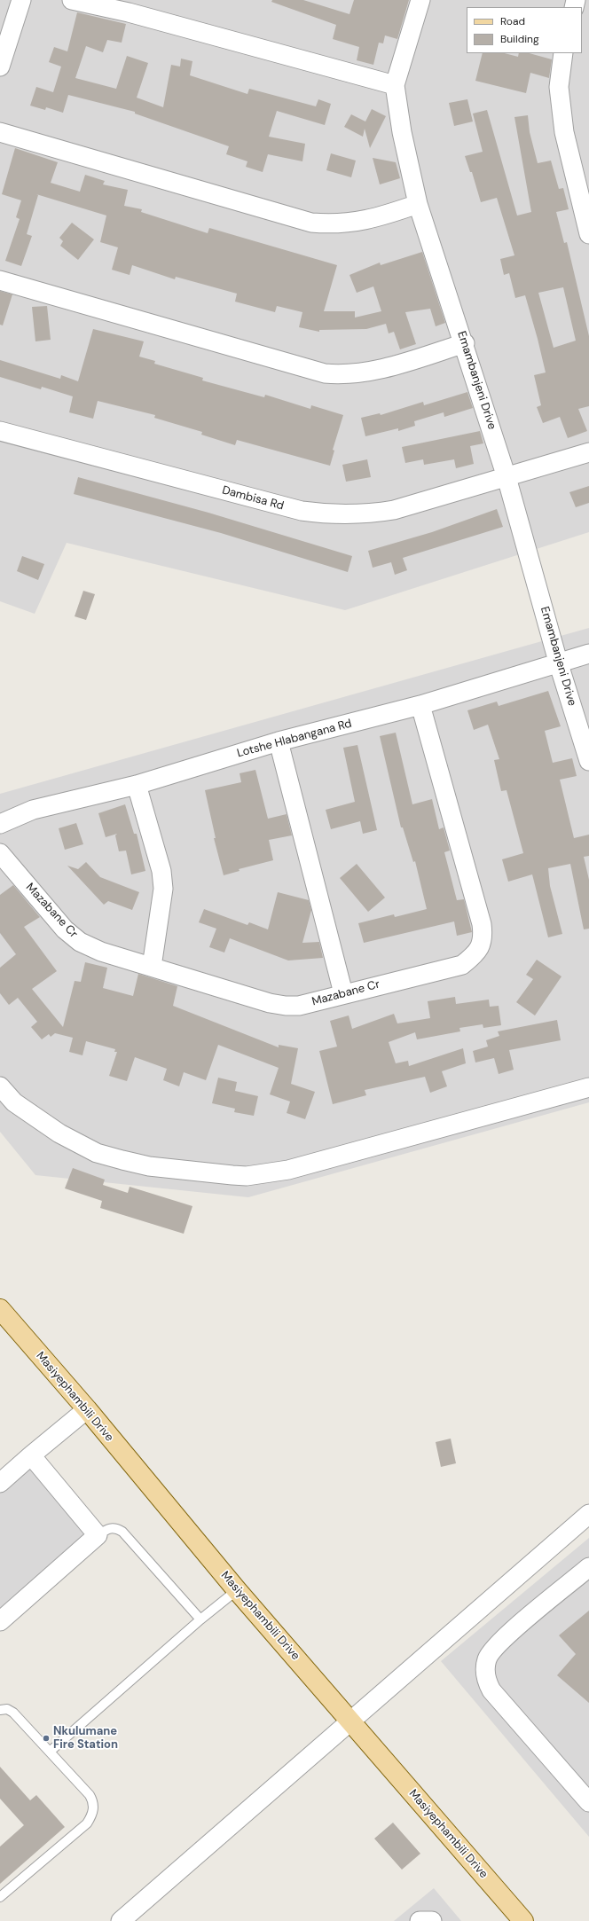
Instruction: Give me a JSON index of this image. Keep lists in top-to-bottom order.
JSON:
{
  "streets": {
    "main road": ["Masiyephambili Drive"],
    "street": [
      "Emambanjeni Drive",
      "Dambisa Rd",
      "Lotshe Hlabangana Rd",
      "Mazabane Cr"
    ]
  },
  "crossings": [
    ["Emambanjeni Drive", "Dambisa Rd"],
    ["Emambanjeni Drive", "Lotshe Hlabangana Rd"],
    ["Lotshe Hlabangana Rd", "Mazabane Cr"]
  ],
  "places": ["Nkulumane Fire Station"],
  "legend": ["Road", "Building"]
}
